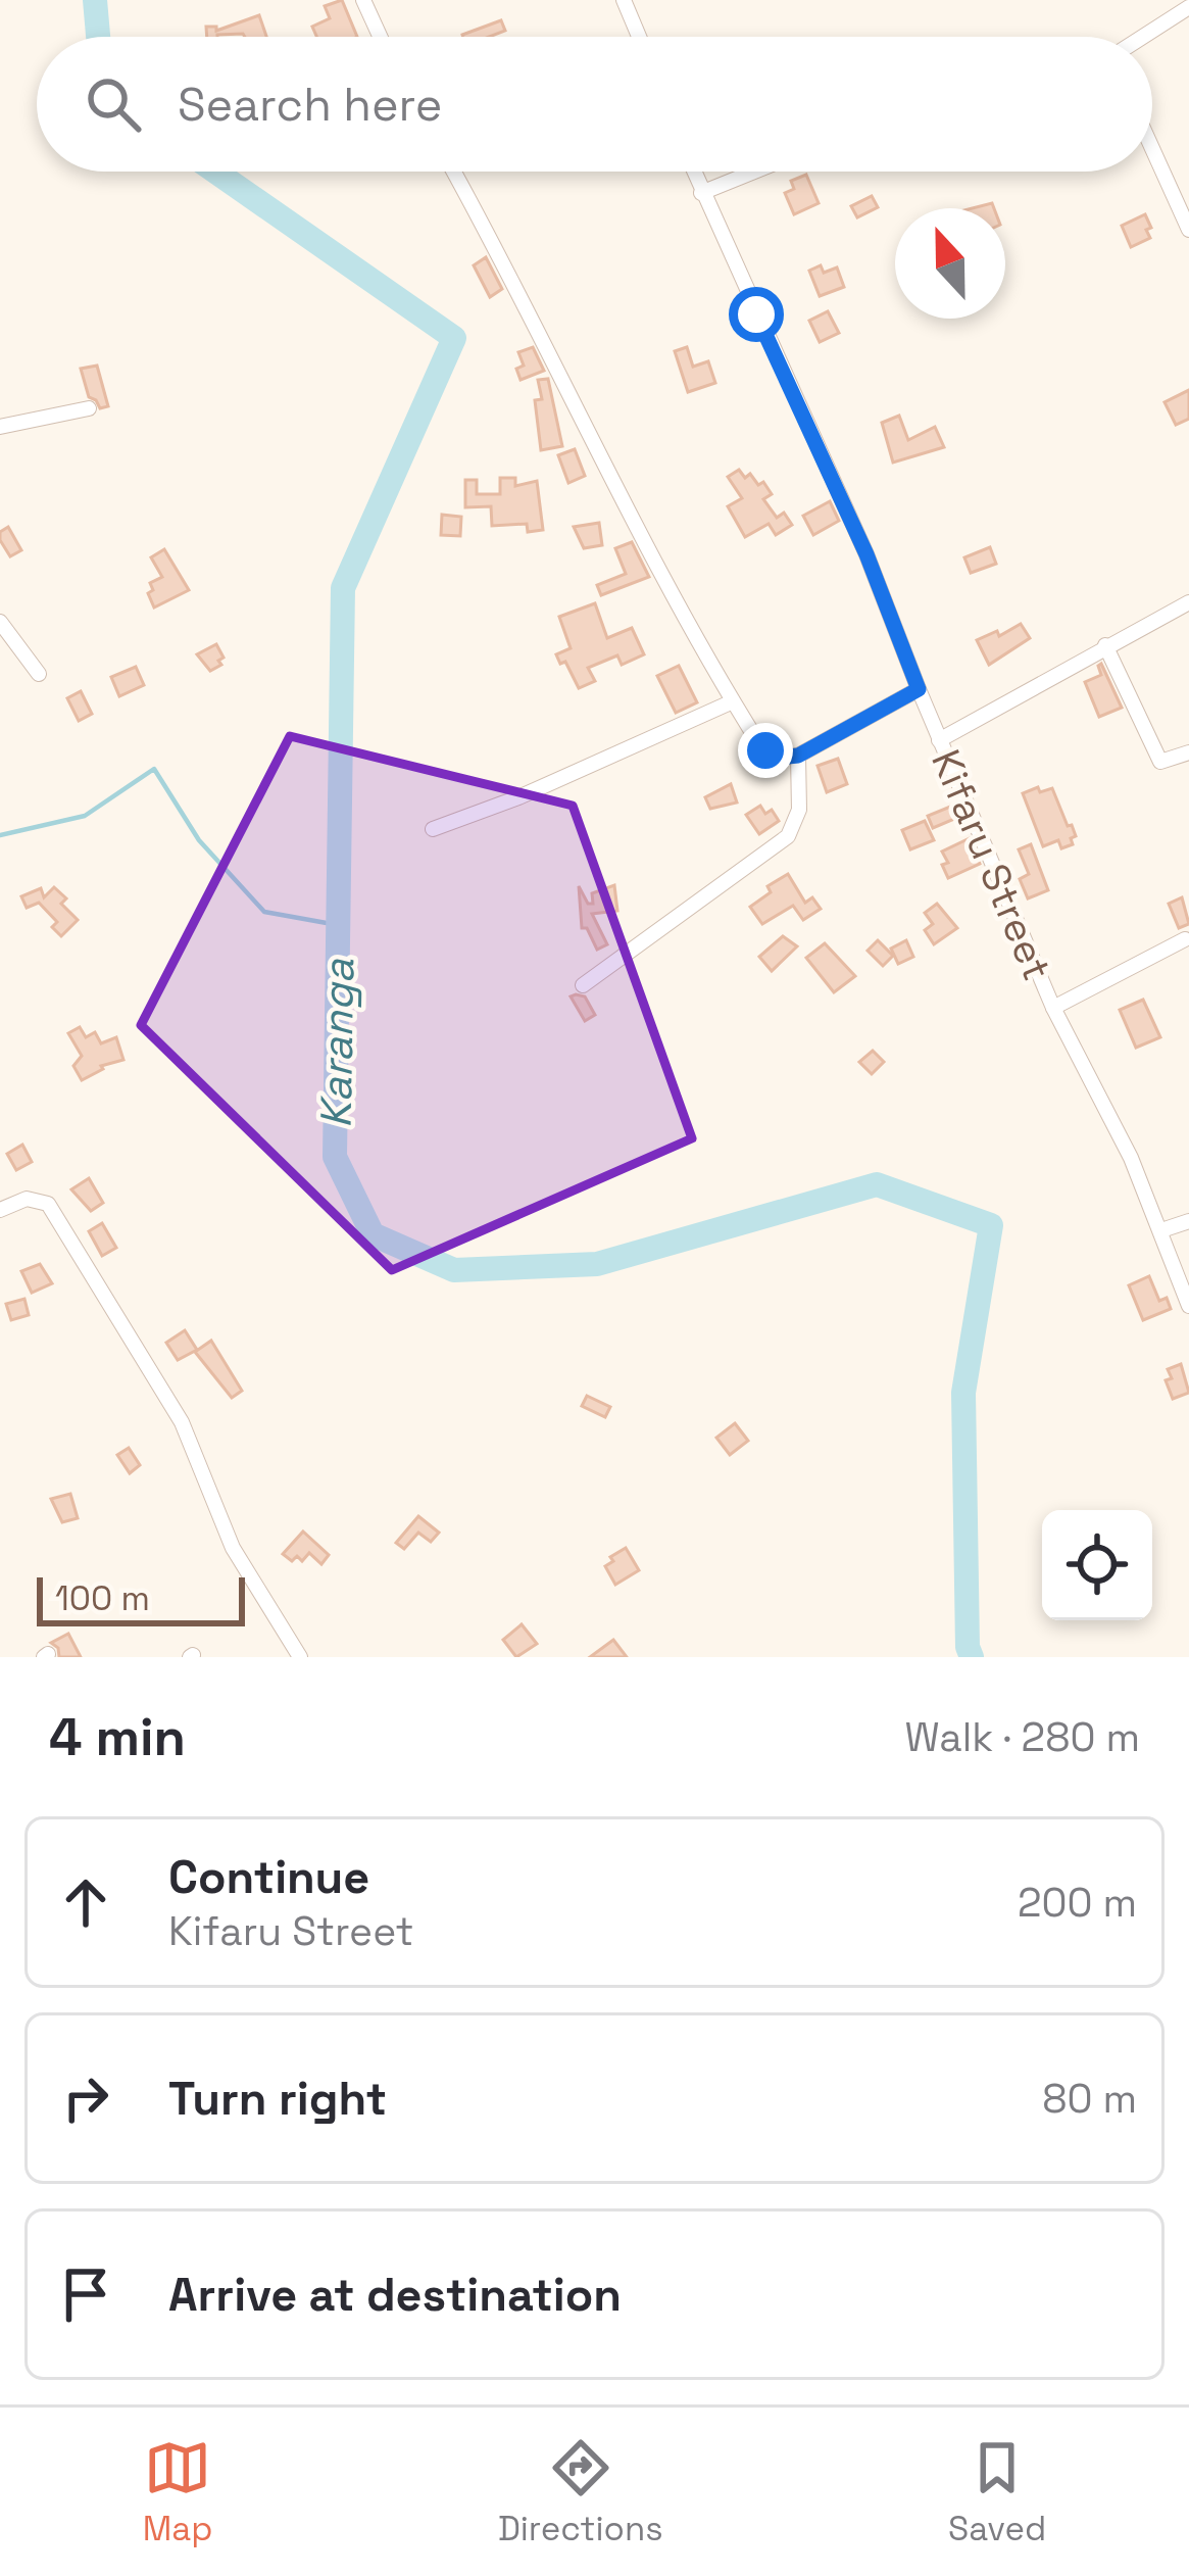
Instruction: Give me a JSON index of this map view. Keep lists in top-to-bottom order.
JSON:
{
  "streets": {
    "street": ["Kifaru Street"]
  },
  "water": ["Karanga"],
  "scale_bar": "100 m",
  "north": "top",
  "page": {
    "search": "Search here",
    "scale": "100 m",
    "heading": ["4 min", "Walk · 280 m"],
    "list": [
      ["Continue", "Kifaru Street", "200 m"],
      ["Turn right", "80 m"],
      "Arrive at destination"
    ],
    "nav": ["Map", "Directions", "Saved"]
  }
}
